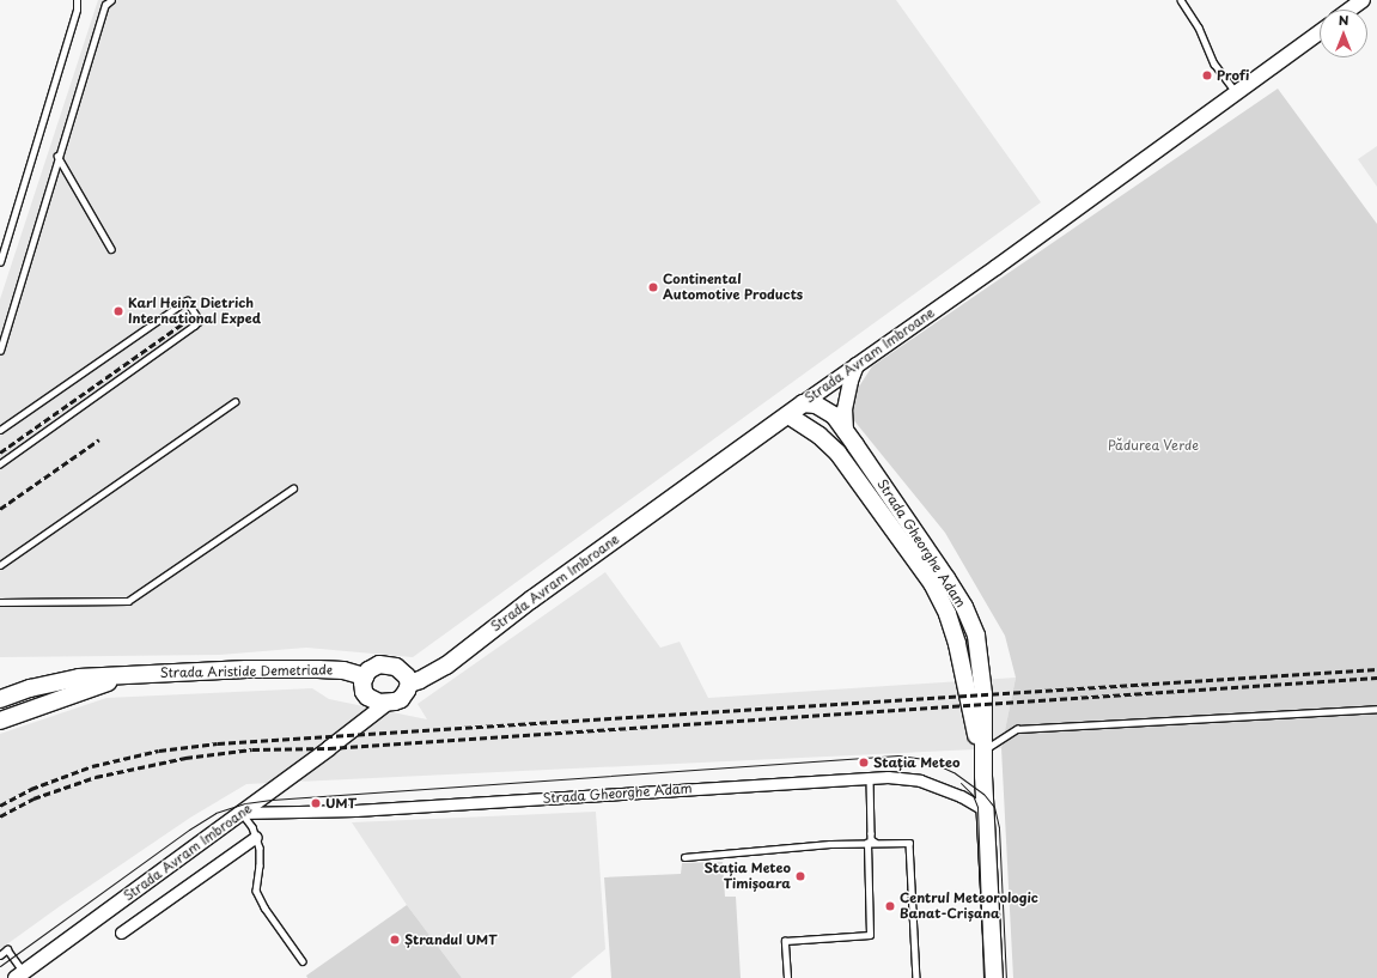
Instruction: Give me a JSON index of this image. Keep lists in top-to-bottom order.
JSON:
{
  "streets": {
    "main road": ["Strada Avram Imbroane", "Strada Gheorghe Adam", "Strada Aristide Demetriade"]
  },
  "crossings": [
    ["Strada Avram Imbroane", "Strada Gheorghe Adam"],
    ["Strada Avram Imbroane", "Strada Aristide Demetriade"]
  ],
  "parks": ["Pădurea Verde"],
  "places": [
    "Profi",
    "Continental Automotive Products",
    "Karl Heinz Dietrich International Exped",
    "Stația Meteo",
    "UMT",
    "Stația Meteo Timișoara",
    "Centrul Meteorologic Banat-Crișana",
    "Ștrandul UMT"
  ],
  "north": "top"
}
